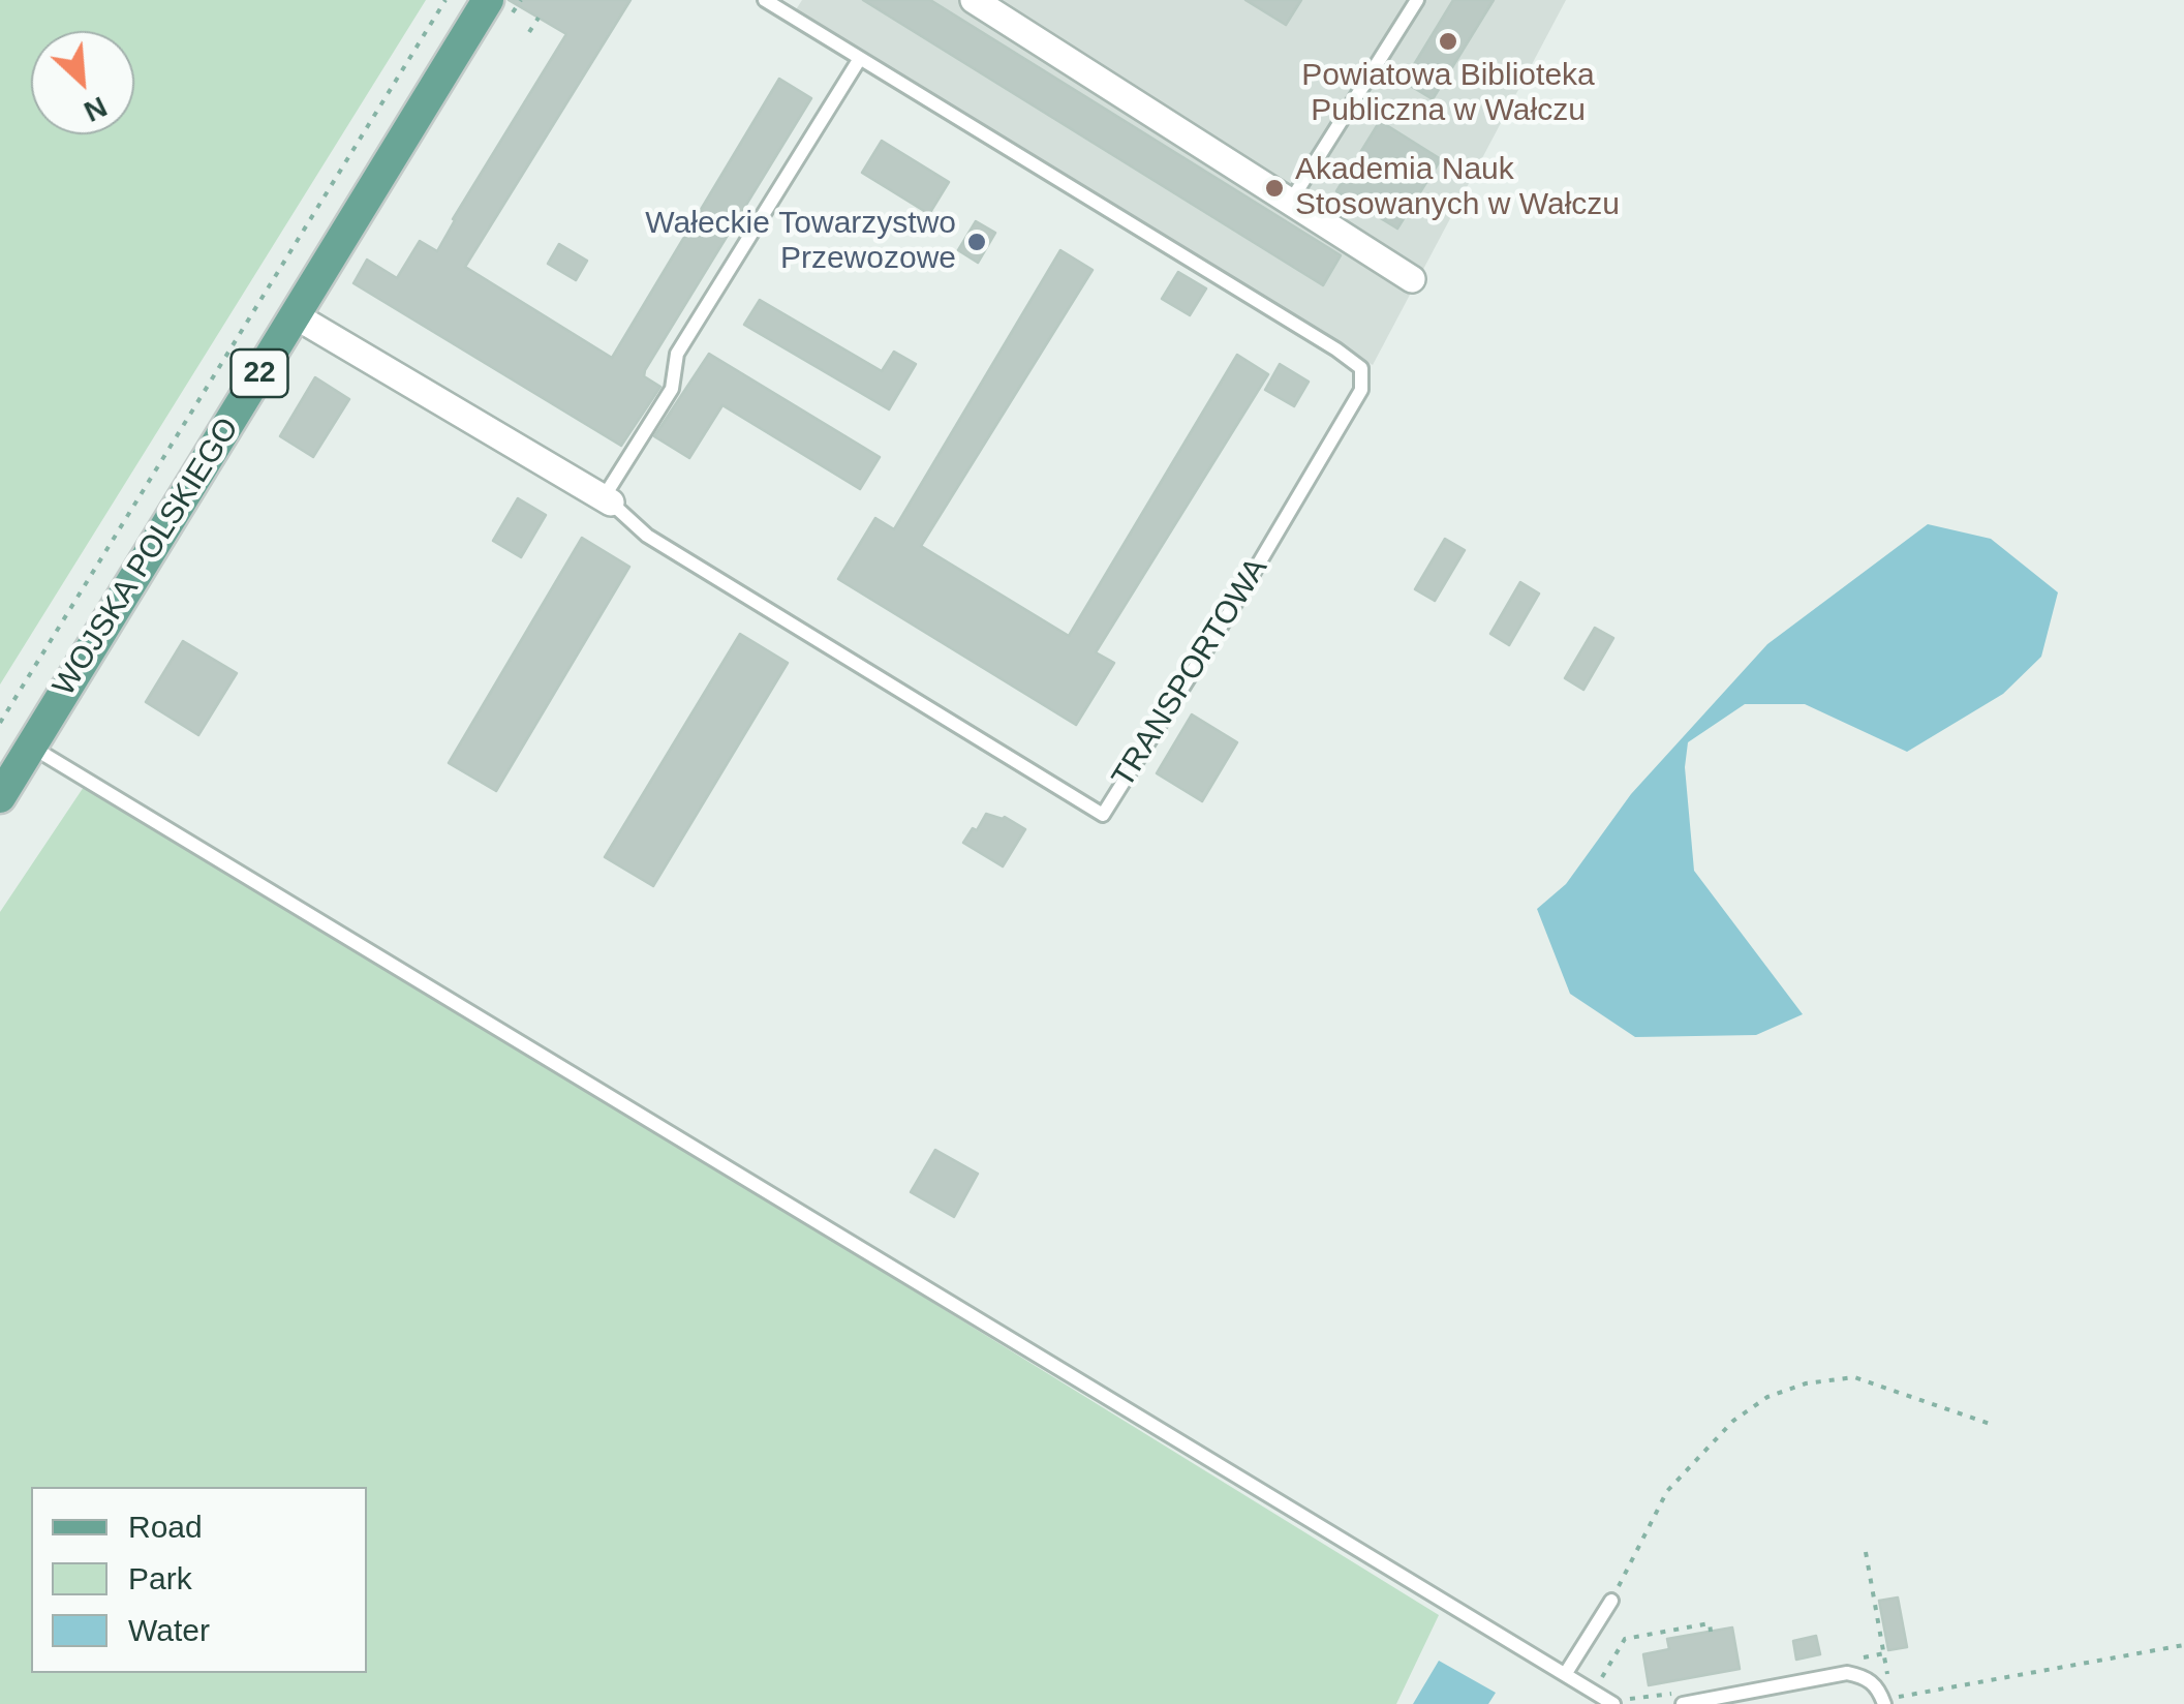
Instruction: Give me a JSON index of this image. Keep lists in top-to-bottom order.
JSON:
{
  "streets": {
    "main road": ["22", "WOJSKA POLSKIEGO"],
    "street": ["TRANSPORTOWA"]
  },
  "crossings": [
    ["WOJSKA POLSKIEGO", "TRANSPORTOWA"]
  ],
  "places": ["Powiatowa Biblioteka Publiczna w Wałczu", "Akademia Nauk Stosowanych w Wałczu", "Wałeckie Towarzystwo Przewozowe"],
  "legend": ["Road", "Park", "Water"],
  "north": "bottom right"
}
